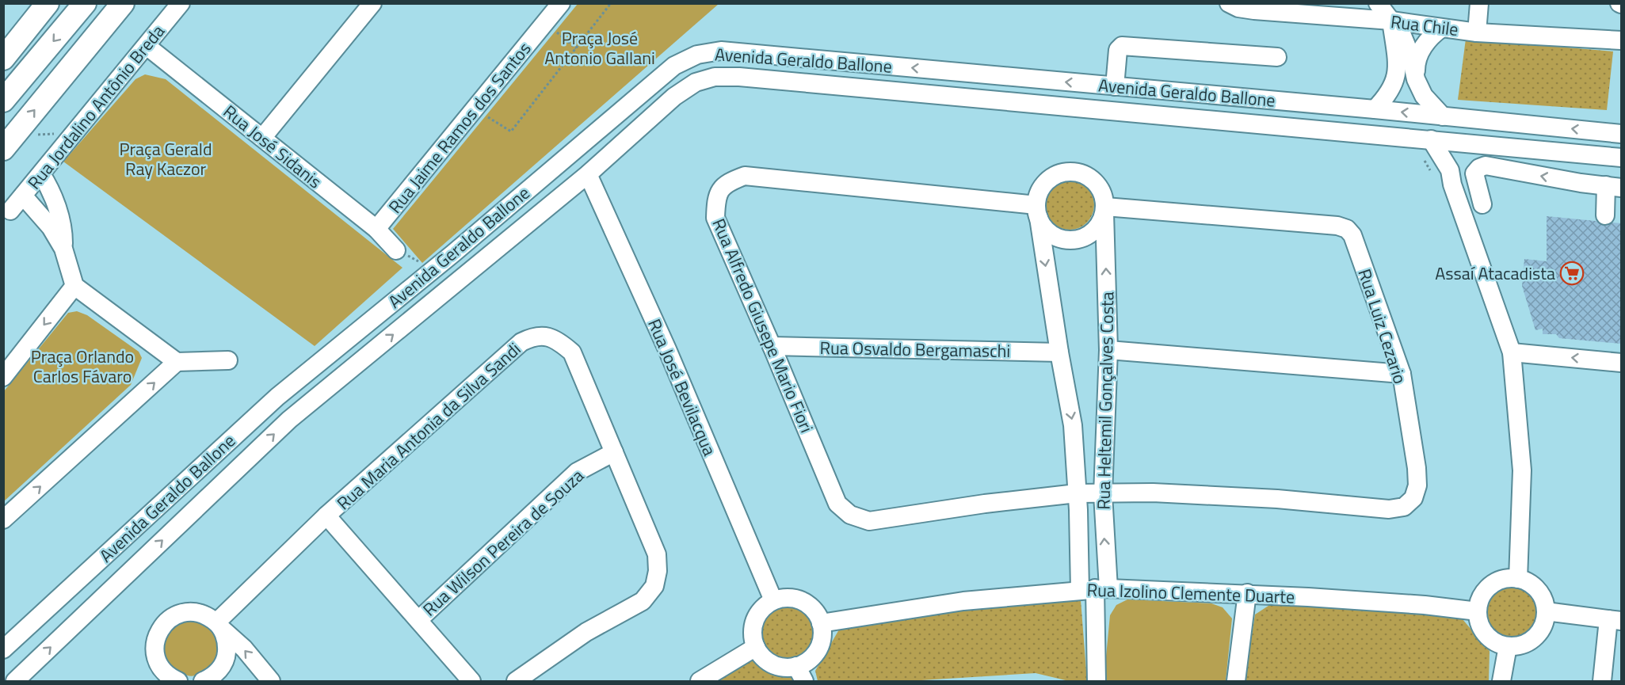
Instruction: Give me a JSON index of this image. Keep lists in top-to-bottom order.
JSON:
{
  "streets": {
    "street": [
      "Rua Chile",
      "Avenida Geraldo Ballone",
      "Rua Jordalino Antônio Breda",
      "Rua Jaime Ramos dos Santos",
      "Rua José Sidanis",
      "Rua Alfredo Giusepe Mario Fiori",
      "Rua Luiz Cezario",
      "Rua Osvaldo Bergamaschi",
      "Rua José Bevilacqua",
      "Rua Heltemil Gonçalves Costa",
      "Rua Maria Antonia da Silva Sandi",
      "Rua Wilson Pereira de Souza",
      "Rua Izolino Clemente Duarte"
    ]
  },
  "crossings": [
    ["Avenida Geraldo Ballone", "Rua José Bevilacqua"],
    ["Rua Jordalino Antônio Breda", "Rua José Sidanis"],
    ["Rua Jaime Ramos dos Santos", "Rua José Sidanis"],
    ["Rua Alfredo Giusepe Mario Fiori", "Rua Luiz Cezario"],
    ["Rua Alfredo Giusepe Mario Fiori", "Rua Osvaldo Bergamaschi"],
    ["Rua Alfredo Giusepe Mario Fiori", "Rua Heltemil Gonçalves Costa"],
    ["Rua Luiz Cezario", "Rua Heltemil Gonçalves Costa"],
    ["Rua Osvaldo Bergamaschi", "Rua Heltemil Gonçalves Costa"],
    ["Rua José Bevilacqua", "Rua Izolino Clemente Duarte"],
    ["Rua Heltemil Gonçalves Costa", "Rua Izolino Clemente Duarte"],
    ["Rua Maria Antonia da Silva Sandi", "Rua Wilson Pereira de Souza"]
  ],
  "parks": ["Praça José Antonio Gallani", "Praça Gerald Ray Kaczor", "Praça Orlando Carlos Fávaro"],
  "places": {
    "supermarket": ["Assaí Atacadista"]
  }
}
